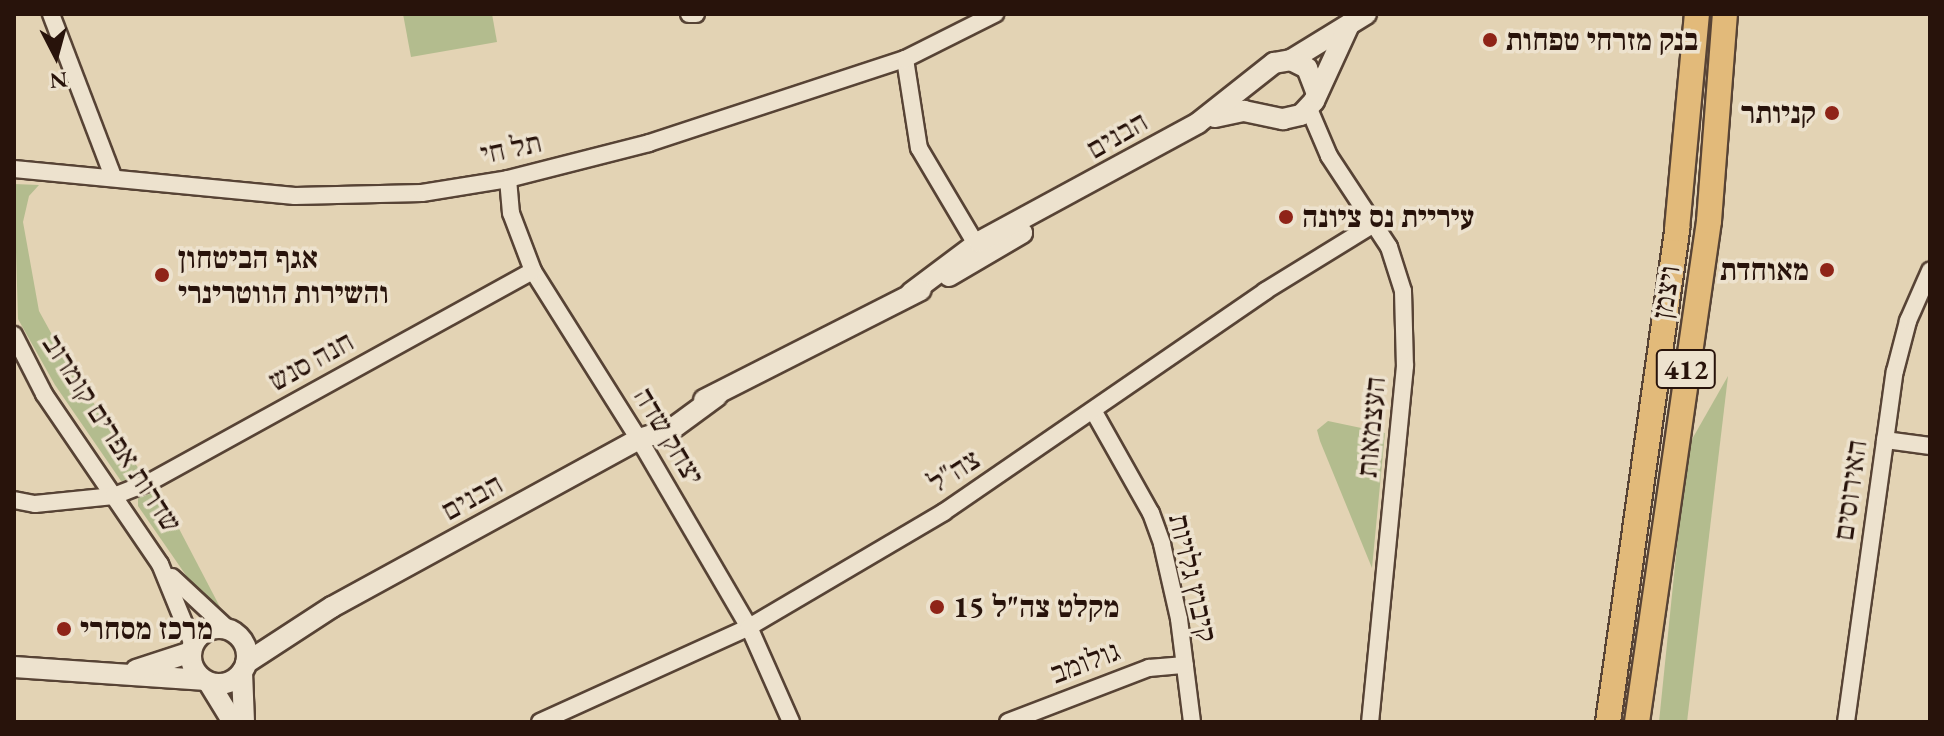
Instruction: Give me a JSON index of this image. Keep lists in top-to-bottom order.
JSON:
{
  "streets": {
    "main road": ["ויצמן", "412"],
    "street": [
      "הבנים",
      "תל חי",
      "חנה סנש",
      "העצמאות",
      "שדרות אפרים קומרוב",
      "יצחק שדה",
      "צה\"ל",
      "האירוסים",
      "קיבוץ גלויות",
      "גולומב"
    ]
  },
  "crossings": [
    ["הבנים", "העצמאות"],
    ["הבנים", "שדרות אפרים קומרוב"],
    ["הבנים", "יצחק שדה"],
    ["תל חי", "יצחק שדה"],
    ["חנה סנש", "שדרות אפרים קומרוב"],
    ["חנה סנש", "יצחק שדה"],
    ["העצמאות", "צה\"ל"],
    ["יצחק שדה", "צה\"ל"],
    ["צה\"ל", "קיבוץ גלויות"],
    ["קיבוץ גלויות", "גולומב"]
  ],
  "places": [
    "בנק מזרחי טפחות",
    "קניותר",
    "עיריית נס ציונה",
    "מאוחדת",
    "אגף הביטחון והשירות הווטרינרי",
    "מקלט צה\"ל 15",
    "מרכז מסחרי"
  ],
  "north": "bottom"
}
